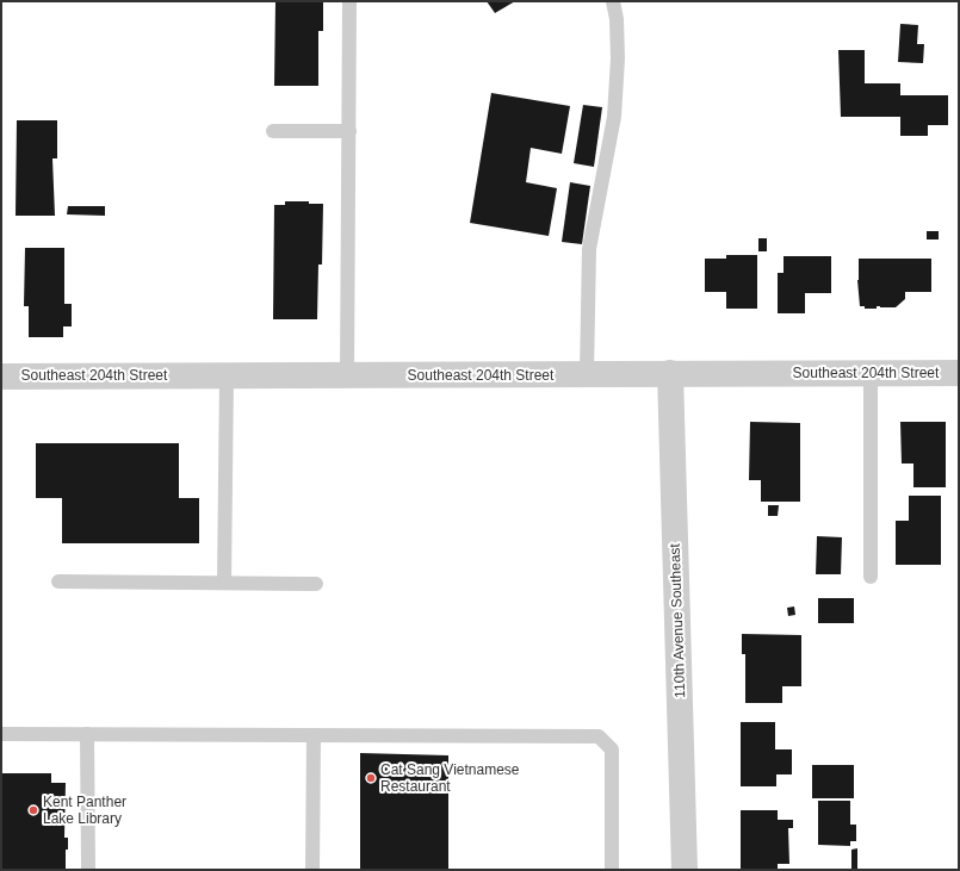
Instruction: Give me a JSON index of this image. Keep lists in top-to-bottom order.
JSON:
{
  "streets": {
    "street": ["Southeast 204th Street", "110th Avenue Southeast"]
  },
  "crossings": [
    ["Southeast 204th Street", "110th Avenue Southeast"]
  ],
  "places": ["Cat Sang Vietnamese Restaurant", "Kent Panther Lake Library"]
}
